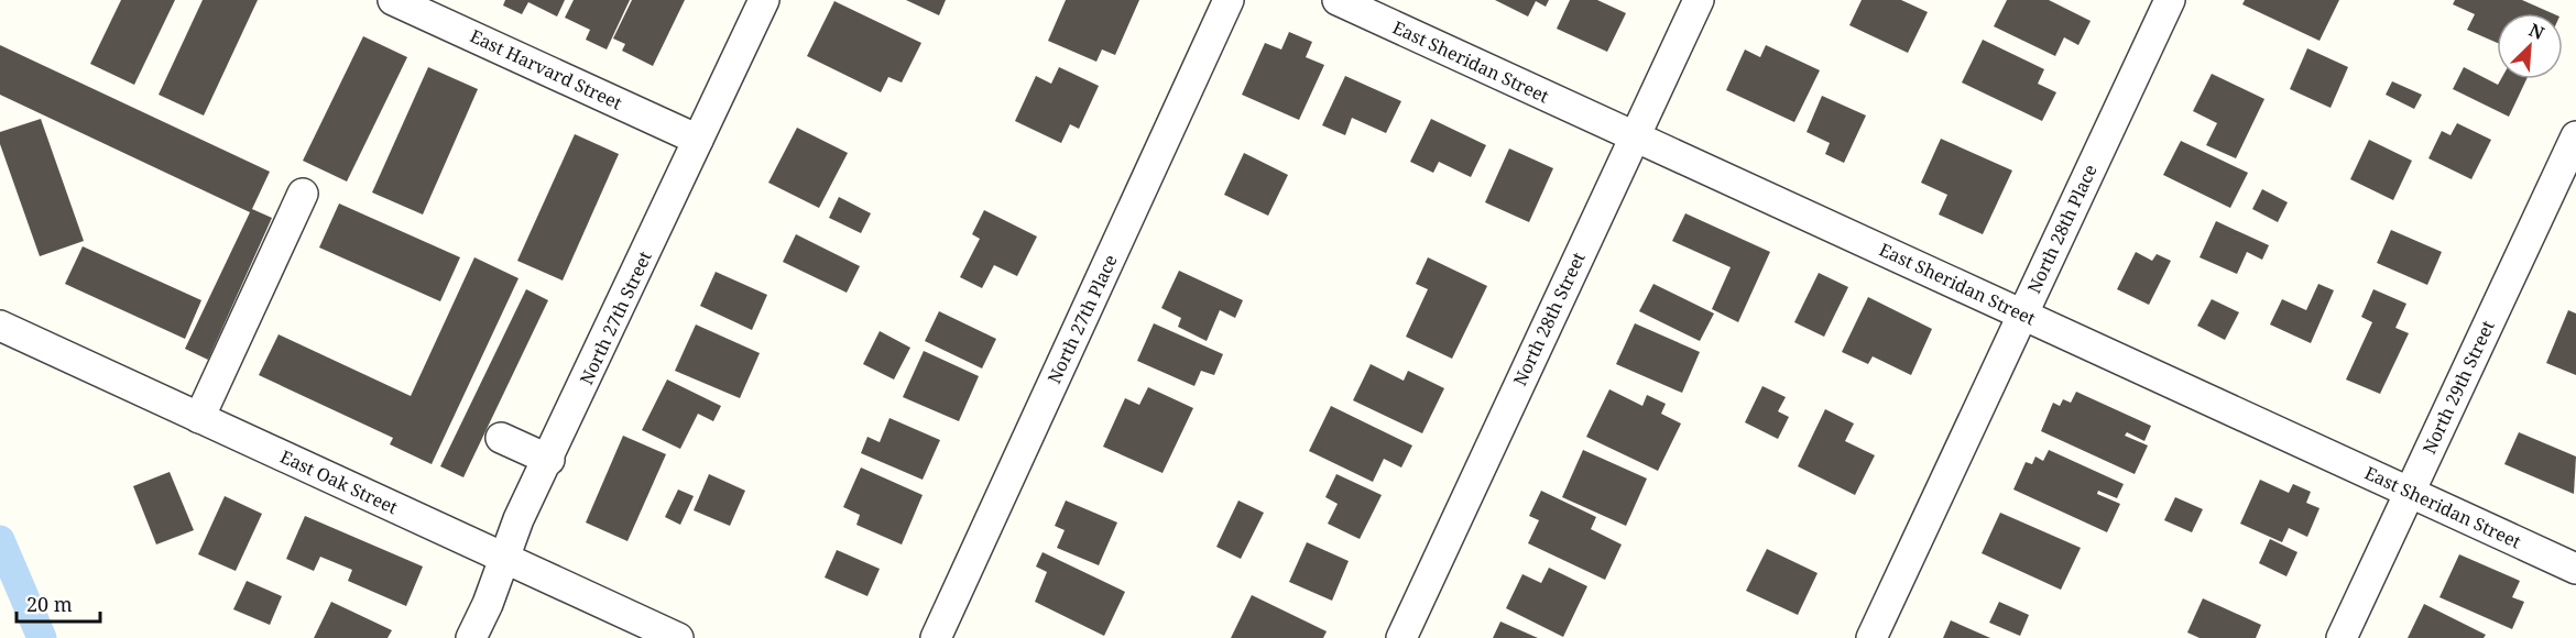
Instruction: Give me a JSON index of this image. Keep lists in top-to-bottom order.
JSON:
{
  "streets": {
    "street": [
      "East Sheridan Street",
      "East Harvard Street",
      "North 28th Place",
      "North 27th Street",
      "North 27th Place",
      "North 28th Street",
      "North 29th Street",
      "East Oak Street"
    ]
  },
  "crossings": [
    ["East Sheridan Street", "North 28th Place"],
    ["East Sheridan Street", "North 28th Street"],
    ["East Sheridan Street", "North 29th Street"],
    ["East Harvard Street", "North 27th Street"],
    ["North 27th Street", "East Oak Street"]
  ],
  "scale_bar": "20 m",
  "north": "top right"
}
